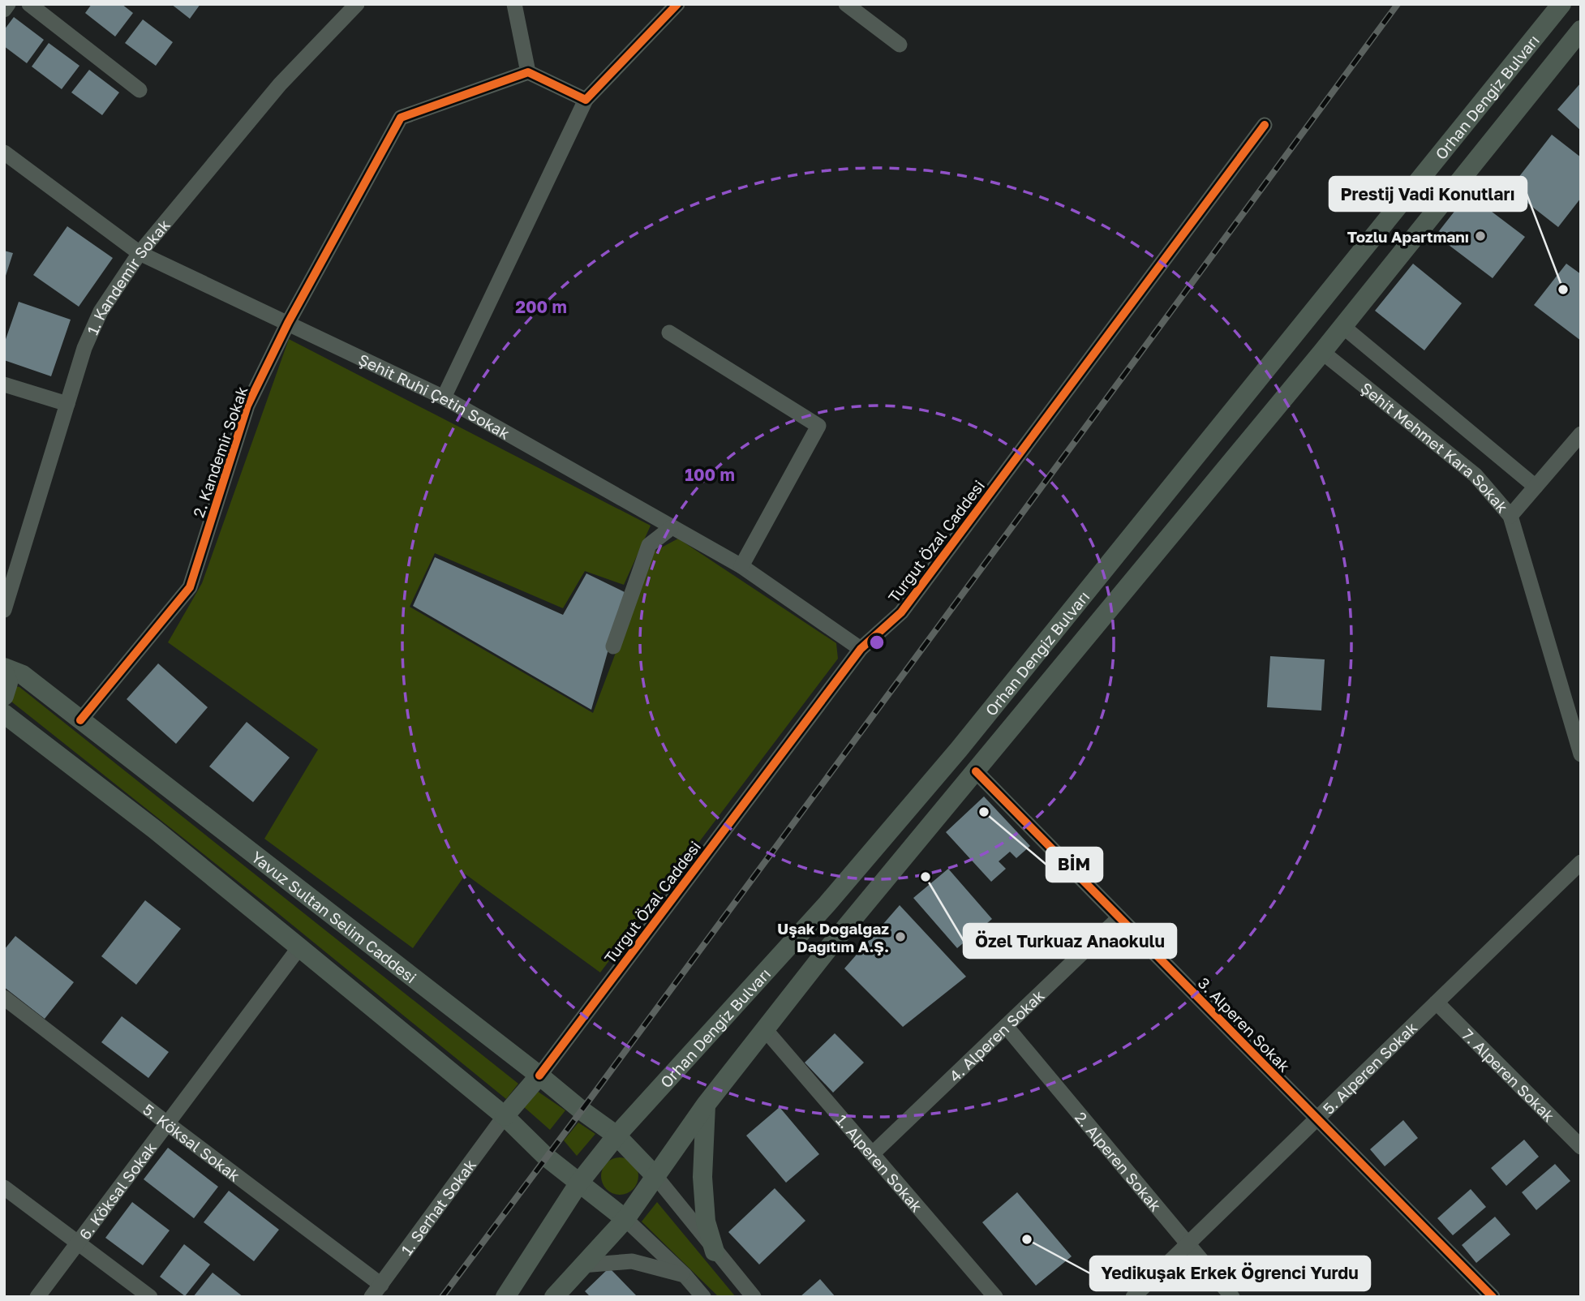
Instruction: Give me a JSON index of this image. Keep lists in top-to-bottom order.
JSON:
{
  "streets": {
    "main road": ["Orhan Dengiz Bulvarı", "Yavuz Sultan Selim Caddesi"],
    "street": [
      "1. Kandemir Sokak",
      "Şehit Ruhi Çetin Sokak",
      "Şehit Mehmet Kara Sokak",
      "2. Kandemir Sokak",
      "Turgut Özal Caddesi",
      "3. Alperen Sokak",
      "4. Alperen Sokak",
      "5. Alperen Sokak",
      "7. Alperen Sokak",
      "5. Köksal Sokak",
      "2. Alperen Sokak",
      "1. Alperen Sokak",
      "6. Köksal Sokak",
      "1. Serhat Sokak"
    ]
  },
  "crossings": [
    ["Orhan Dengiz Bulvarı", "Şehit Mehmet Kara Sokak"],
    ["Orhan Dengiz Bulvarı", "Yavuz Sultan Selim Caddesi"],
    ["Orhan Dengiz Bulvarı", "3. Alperen Sokak"],
    ["Orhan Dengiz Bulvarı", "1. Alperen Sokak"],
    ["1. Kandemir Sokak", "Şehit Ruhi Çetin Sokak"],
    ["Şehit Ruhi Çetin Sokak", "2. Kandemir Sokak"],
    ["Şehit Ruhi Çetin Sokak", "Turgut Özal Caddesi"],
    ["2. Kandemir Sokak", "Yavuz Sultan Selim Caddesi"],
    ["Turgut Özal Caddesi", "Yavuz Sultan Selim Caddesi"],
    ["3. Alperen Sokak", "4. Alperen Sokak"],
    ["3. Alperen Sokak", "5. Alperen Sokak"],
    ["4. Alperen Sokak", "2. Alperen Sokak"],
    ["4. Alperen Sokak", "1. Alperen Sokak"],
    ["5. Alperen Sokak", "7. Alperen Sokak"],
    ["5. Alperen Sokak", "2. Alperen Sokak"],
    ["5. Köksal Sokak", "6. Köksal Sokak"],
    ["5. Köksal Sokak", "1. Serhat Sokak"]
  ],
  "places": [
    "Tozlu Apartmanı",
    "Prestij Vadi Konutları",
    "BİM",
    "Özel Turkuaz Anaokulu",
    "Uşak Doğalgaz Dağıtım A.Ş.",
    "Yedikuşak Erkek Öğrenci Yurdu"
  ],
  "rings": ["200 m", "100 m"]
}
